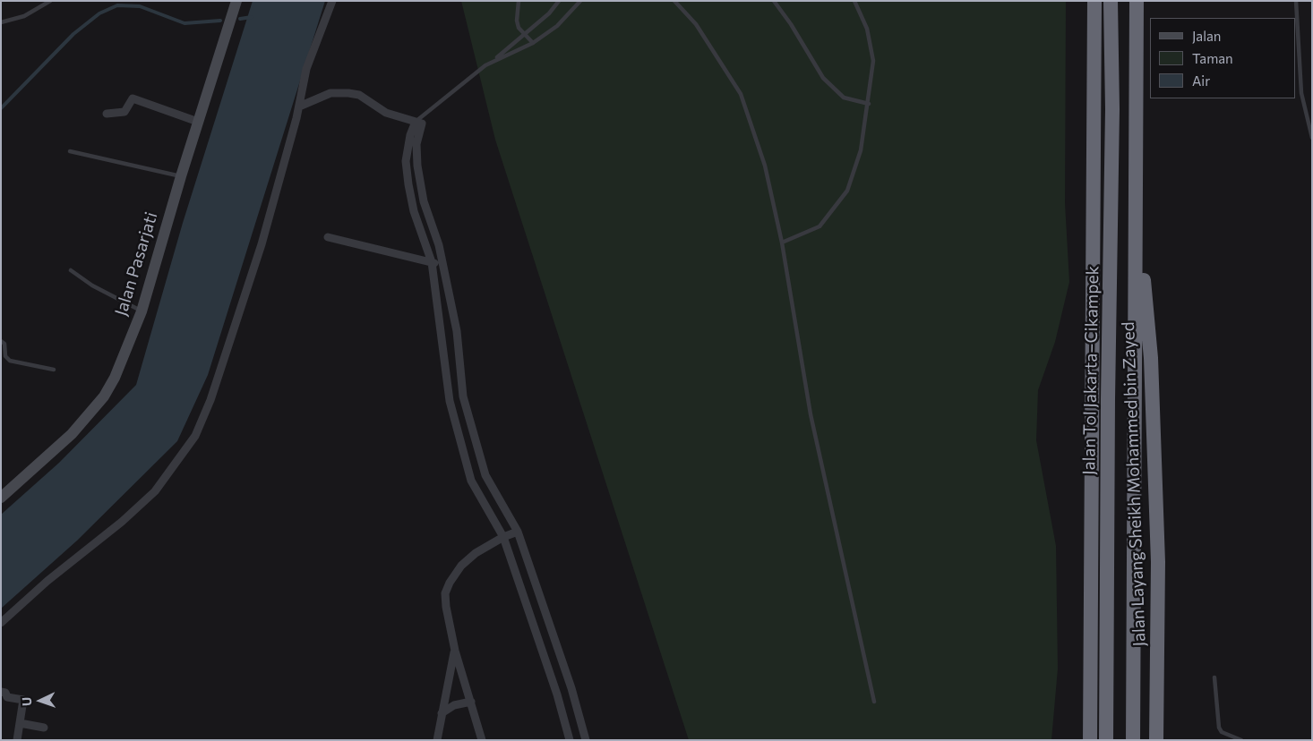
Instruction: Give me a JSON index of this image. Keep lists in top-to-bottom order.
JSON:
{
  "streets": {
    "highway": ["Jalan Tol Jakarta–Cikampek", "Jalan Layang Sheikh Mohammed bin Zayed"],
    "main road": ["Jalan Pasarjati"]
  },
  "legend": ["Jalan", "Taman", "Air"],
  "north": "left"
}
